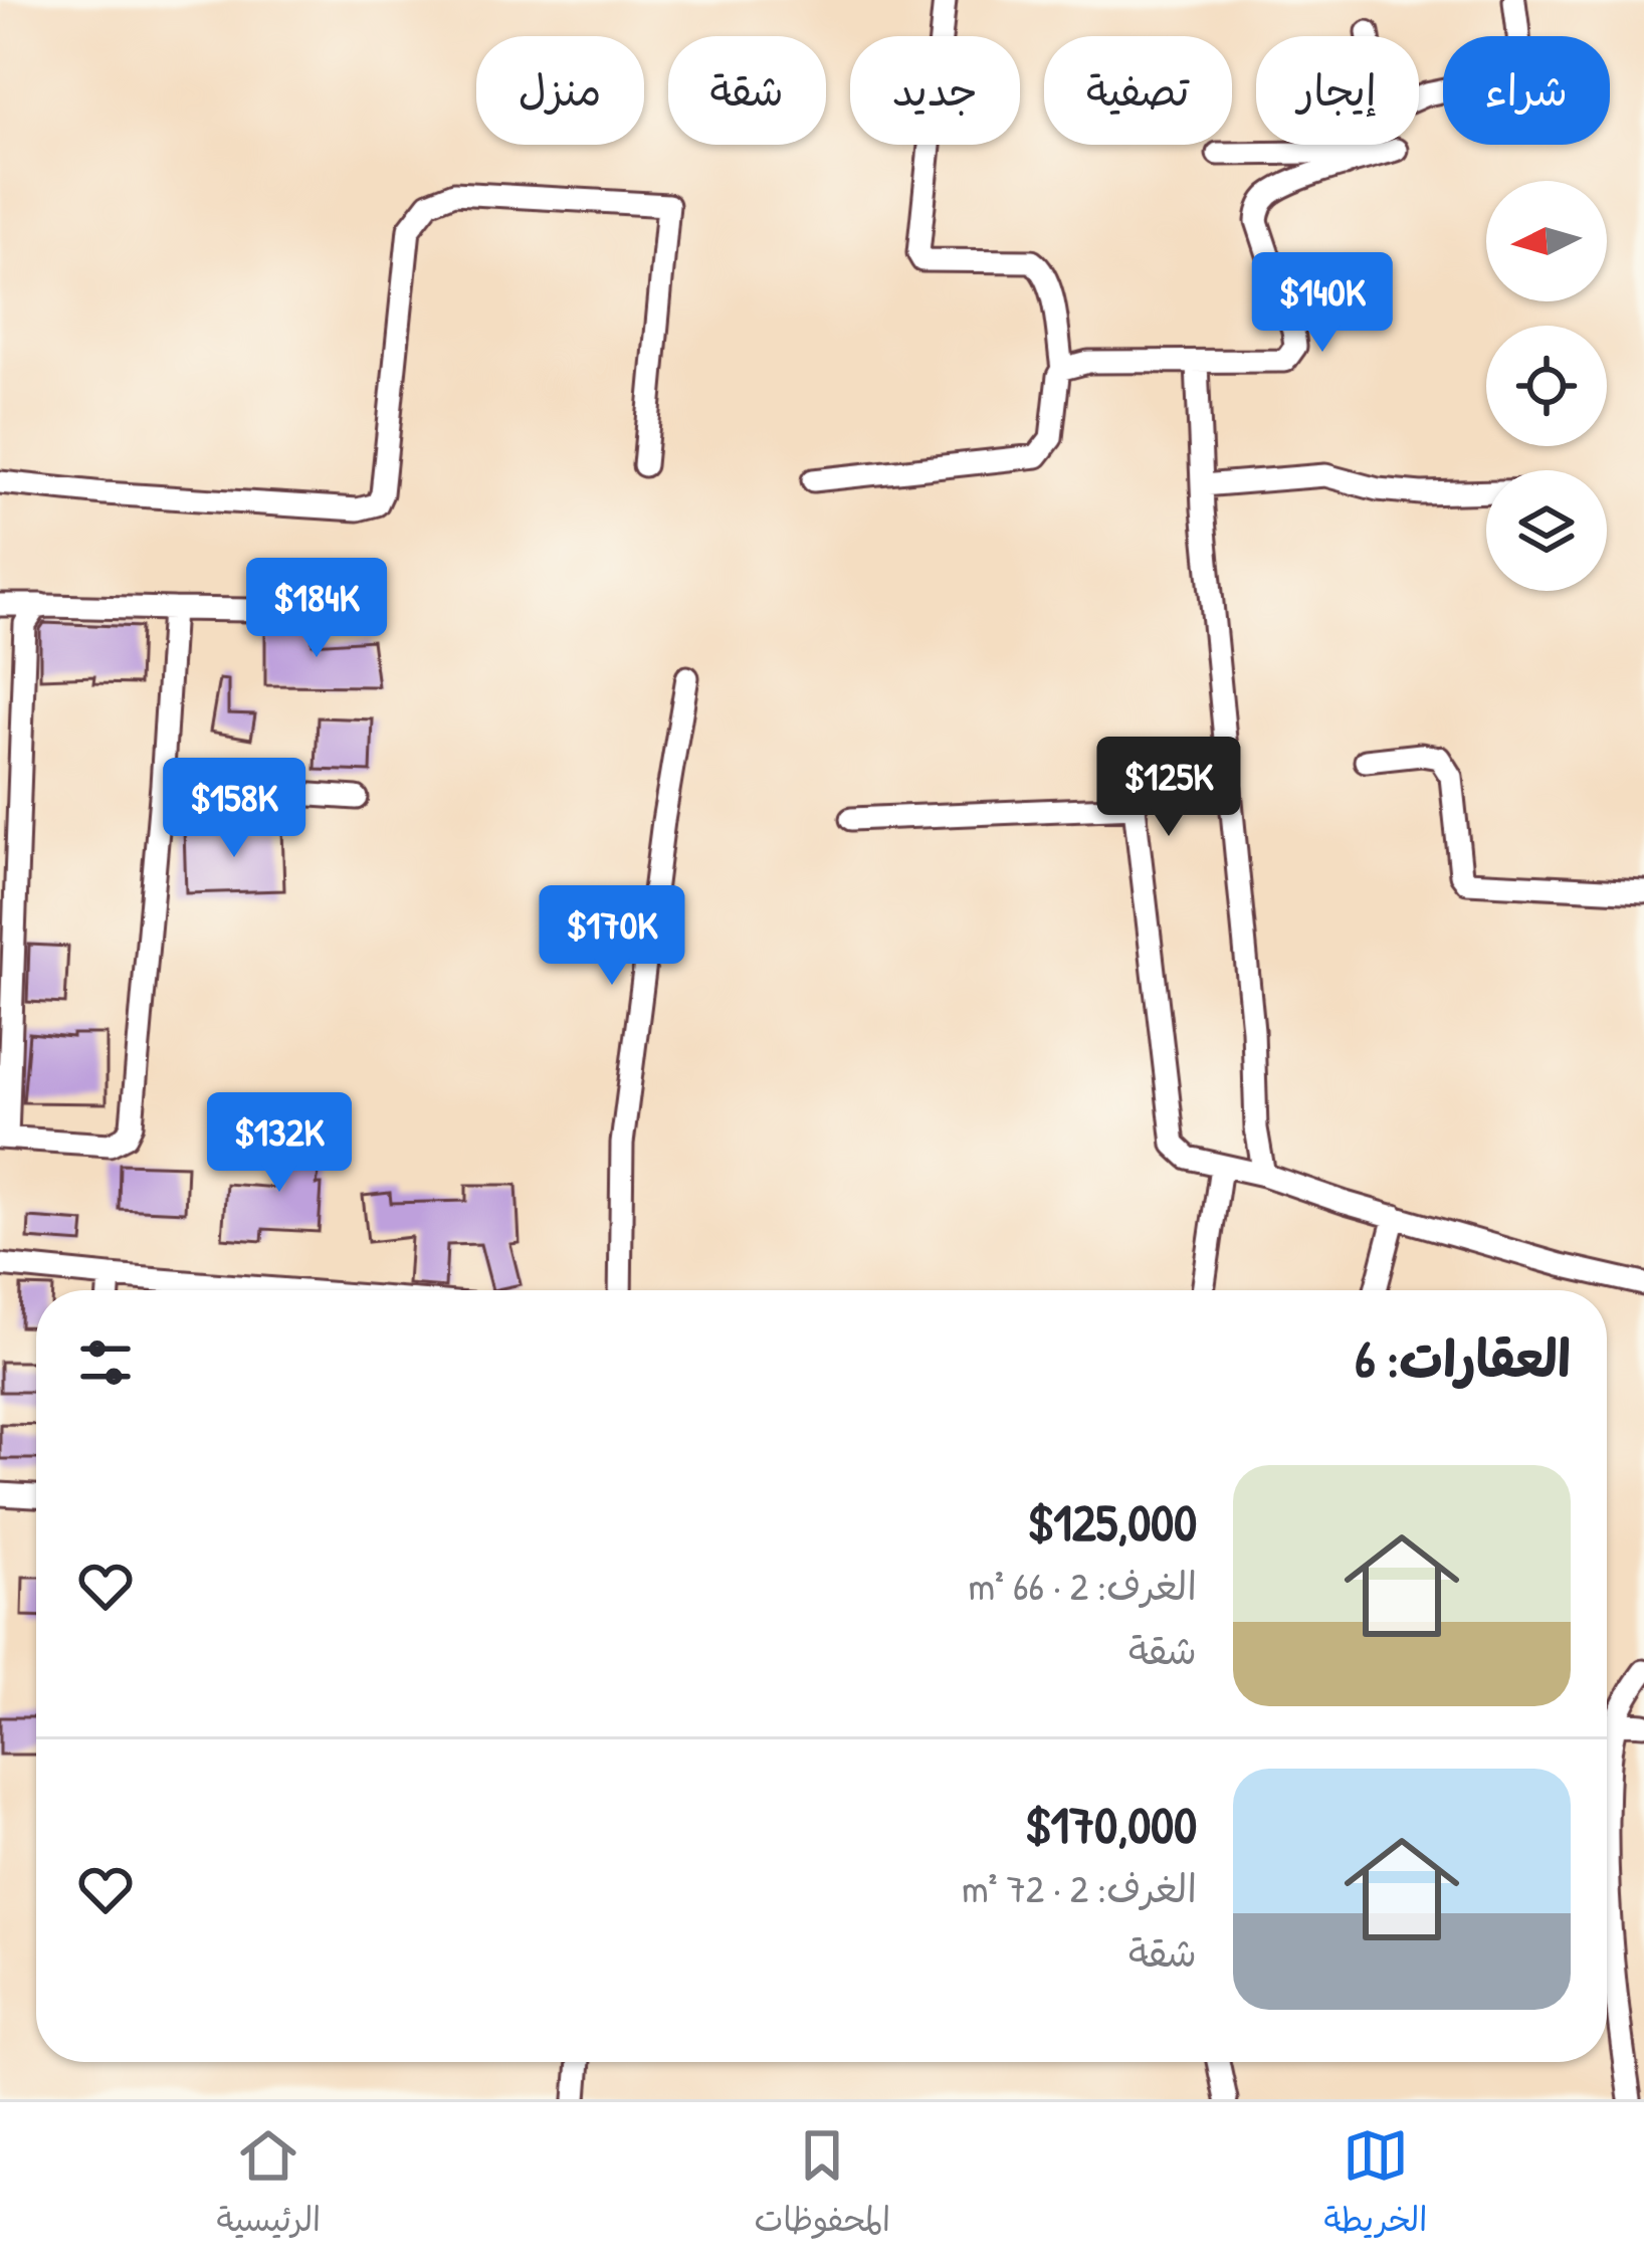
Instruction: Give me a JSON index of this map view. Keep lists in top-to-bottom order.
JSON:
{
  "north": "left",
  "page": {
    "chip": [
      "شراء",
      "إيجار",
      "تصفية",
      "جديد",
      "شقة",
      "منزل"
    ],
    "price": [
      "$140K",
      "$184K",
      "$125K",
      "$158K",
      "$170K",
      "$132K"
    ],
    "heading": "العقارات: 6",
    "list": [
      {
        "name": "$125,000",
        "note": "الغرف: 2 · 66 m² · شقة"
      },
      {
        "name": "$170,000",
        "note": "الغرف: 2 · 72 m² · شقة"
      }
    ],
    "tabs": ["الخريطة", "المحفوظات", "الرئيسية"]
  }
}
